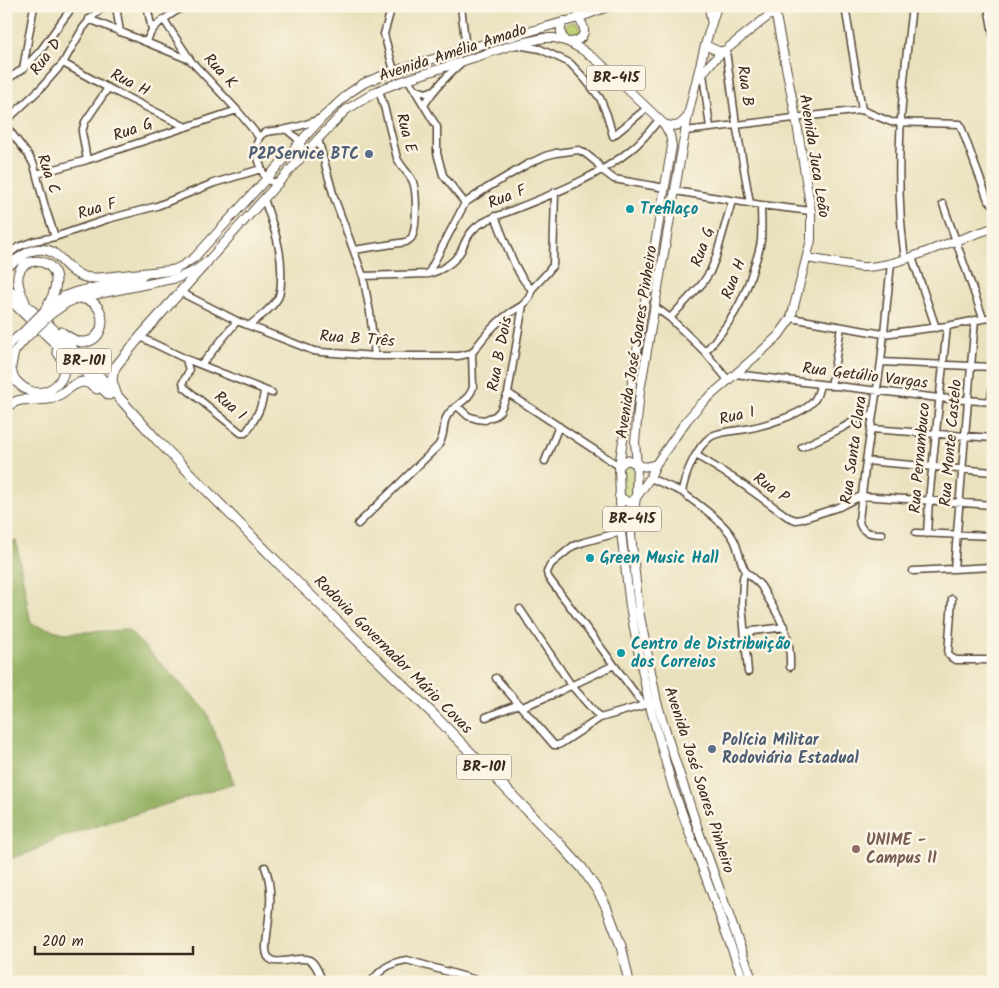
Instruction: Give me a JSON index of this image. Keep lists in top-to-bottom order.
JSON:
{
  "streets": {
    "highway": ["BR-101", "Rodovia Governador Mário Covas"],
    "main road": [
      "Avenida Amélia Amado",
      "BR-415",
      "Avenida Juca Leão",
      "Avenida José Soares Pinheiro"
    ],
    "street": [
      "Rua D",
      "Rua K",
      "Rua H",
      "Rua B",
      "Rua G",
      "Rua E",
      "Rua C",
      "Rua F",
      "Rua B Três",
      "Rua B Dois",
      "Rua Getúlio Vargas",
      "Rua I",
      "Rua Monte Castelo",
      "Rua Santa Clara",
      "Rua Pernambuco",
      "Rua P"
    ]
  },
  "crossings": [
    ["Avenida Amélia Amado", "Rua E"],
    ["Avenida Amélia Amado", "Rua F"],
    ["Avenida Amélia Amado", "Avenida José Soares Pinheiro"],
    ["Rua D", "Rua H"],
    ["Rua K", "Rua G"],
    ["BR-415", "Avenida José Soares Pinheiro"],
    ["Rua H", "Rua G"],
    ["Rua G", "Rua C"],
    ["Avenida Juca Leão", "Avenida José Soares Pinheiro"],
    ["Avenida Juca Leão", "Rua Getúlio Vargas"],
    ["Rua C", "Rua F"],
    ["Rua F", "Avenida José Soares Pinheiro"],
    ["Rua F", "Rua B Dois"],
    ["Rua Getúlio Vargas", "Rua I"],
    ["Rua Getúlio Vargas", "Rua Monte Castelo"],
    ["Rua Getúlio Vargas", "Rua Santa Clara"],
    ["Rua Getúlio Vargas", "Rua Pernambuco"],
    ["Rua I", "Rua P"],
    ["Rua Santa Clara", "Rua P"]
  ],
  "places": [
    "P2PService BTC",
    "Trefilaço",
    "Green Music Hall",
    "Centro de Distribuição dos Correios",
    "Polícia Militar Rodoviária Estadual",
    "UNIME - Campus II"
  ],
  "scale_bar": "200 m"
}
